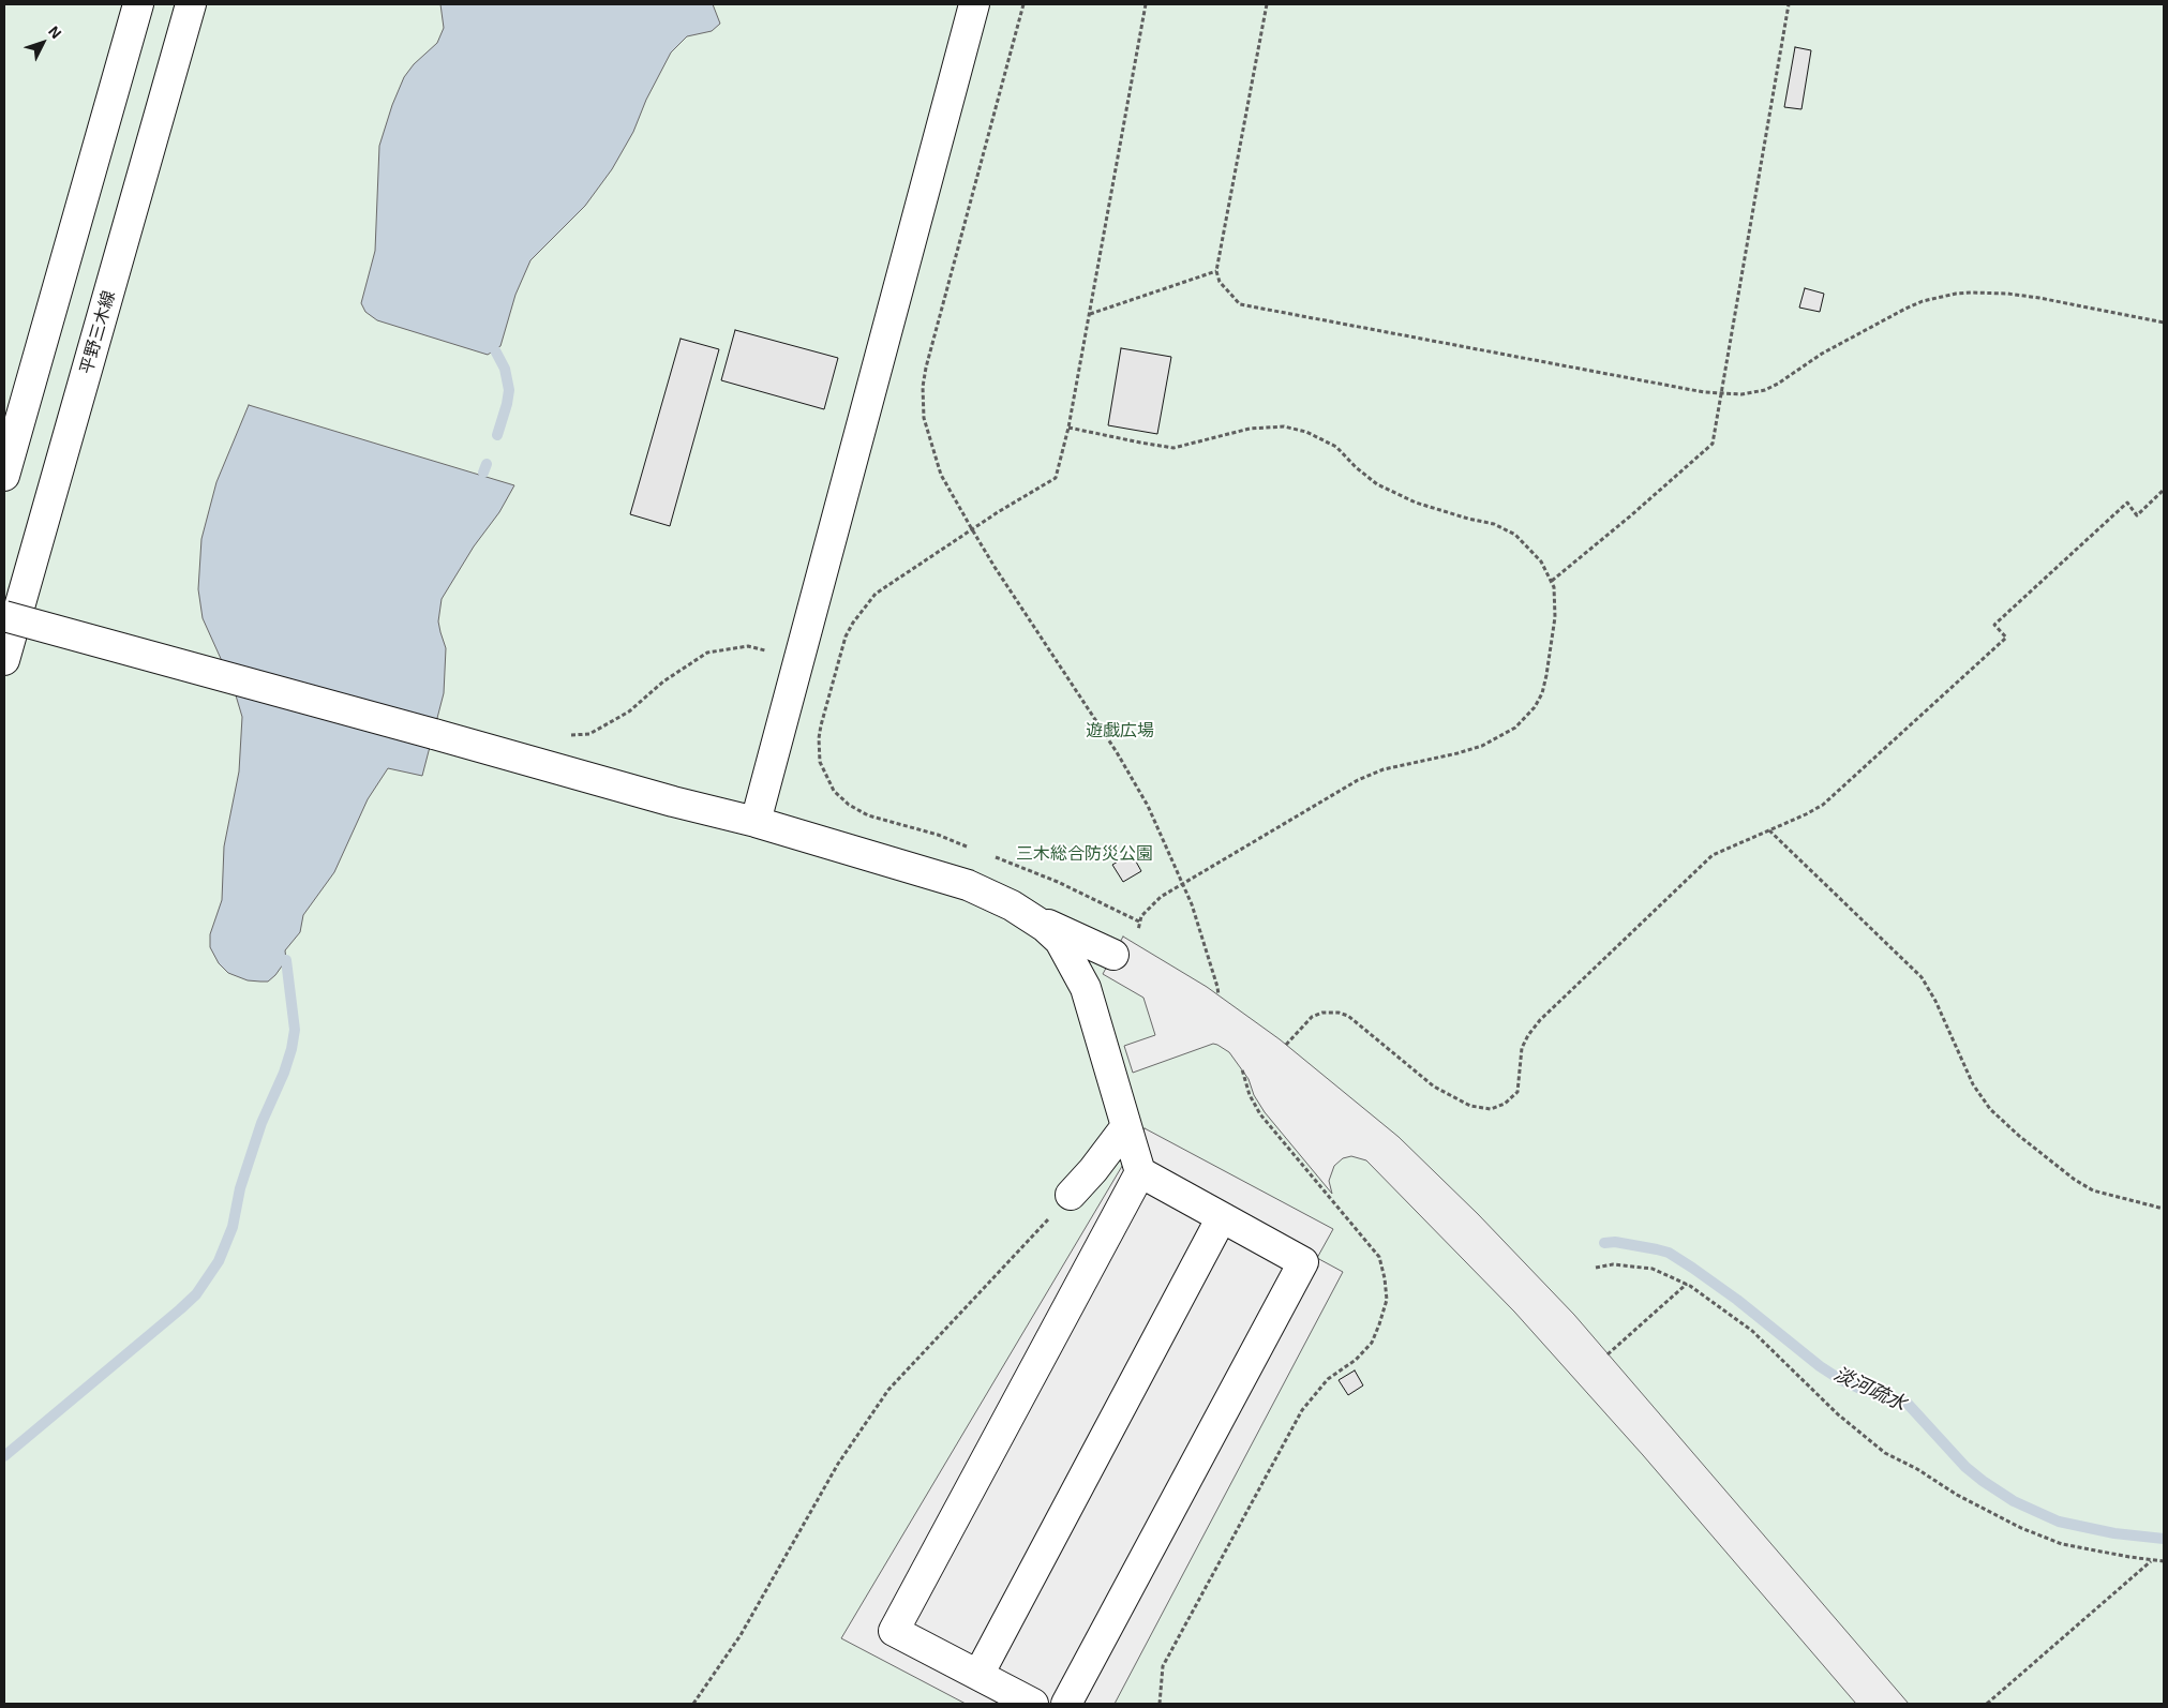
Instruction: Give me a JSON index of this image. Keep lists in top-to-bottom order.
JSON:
{
  "streets": {
    "main road": ["平野三木線"]
  },
  "water": ["淡河疏水"],
  "parks": ["遊戯広場", "三木総合防災公園"],
  "north": "top right"
}
